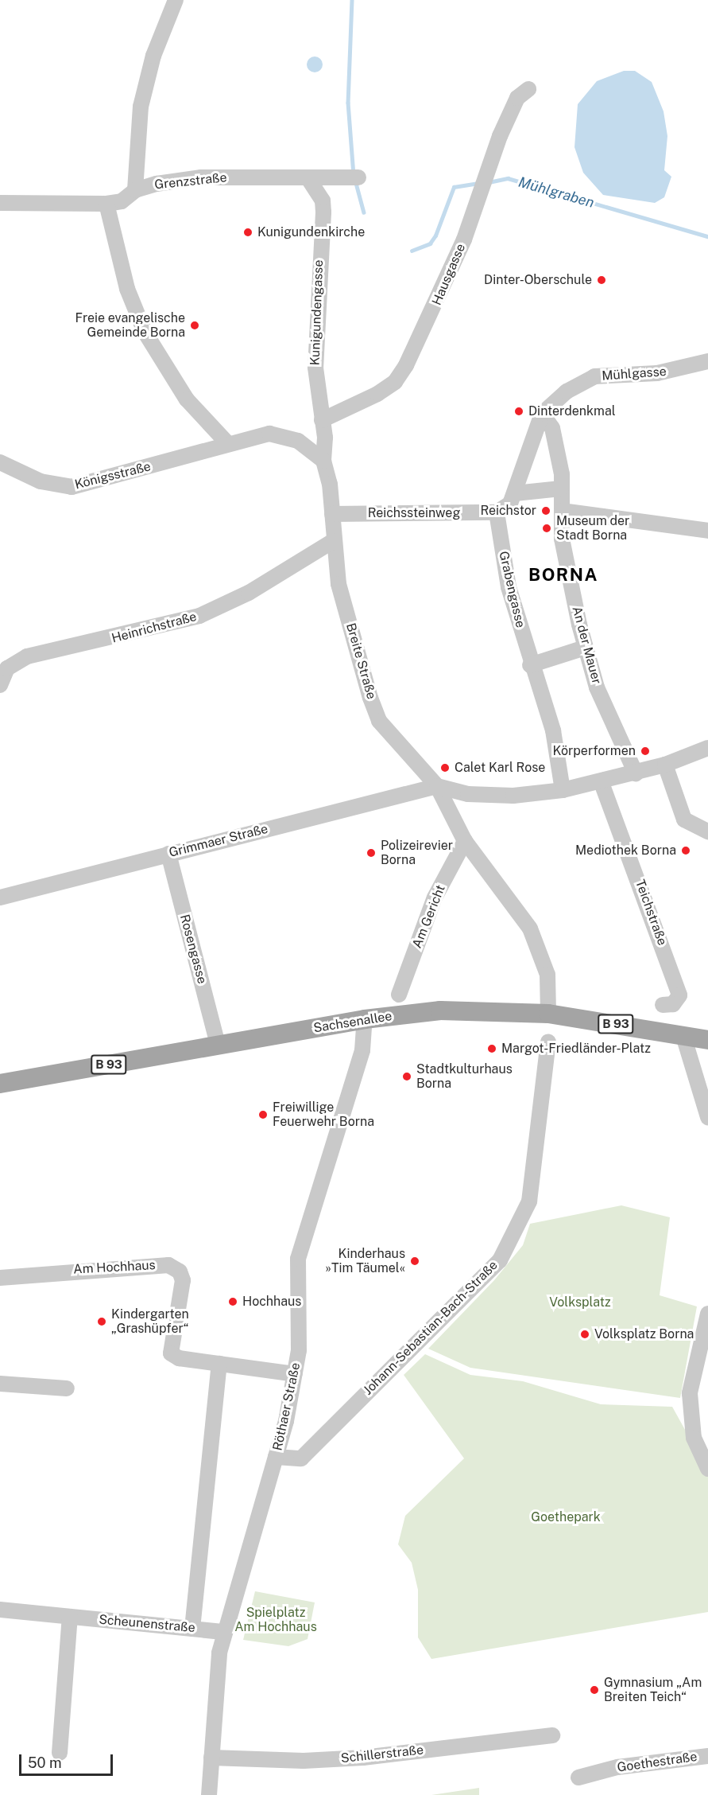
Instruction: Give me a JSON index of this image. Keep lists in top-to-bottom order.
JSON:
{
  "streets": {
    "main road": ["Sachsenallee", "B 93"],
    "street": [
      "Grenzstraße",
      "Hausgasse",
      "Kunigundengasse",
      "Mühlgasse",
      "Königsstraße",
      "Reichssteinweg",
      "Grabengasse",
      "Heinrichstraße",
      "An der Mauer",
      "Breite Straße",
      "Grimmaer Straße",
      "Teichstraße",
      "Am Gericht",
      "Rosengasse",
      "Am Hochhaus",
      "Johann-Sebastian-Bach-Straße",
      "Röthaer Straße",
      "Scheunenstraße",
      "Schillerstraße",
      "Goethestraße"
    ]
  },
  "crossings": [
    ["Grenzstraße", "Kunigundengasse"],
    ["Hausgasse", "Kunigundengasse"],
    ["Kunigundengasse", "Königsstraße"],
    ["Kunigundengasse", "Breite Straße"],
    ["Mühlgasse", "An der Mauer"],
    ["Königsstraße", "Breite Straße"],
    ["Reichssteinweg", "Grabengasse"],
    ["Reichssteinweg", "Breite Straße"],
    ["Heinrichstraße", "Breite Straße"],
    ["Breite Straße", "Grimmaer Straße"],
    ["Grimmaer Straße", "Rosengasse"],
    ["Rosengasse", "Sachsenallee"],
    ["Sachsenallee", "Röthaer Straße"],
    ["Am Hochhaus", "Röthaer Straße"],
    ["Johann-Sebastian-Bach-Straße", "Röthaer Straße"],
    ["Röthaer Straße", "Scheunenstraße"],
    ["Röthaer Straße", "Schillerstraße"]
  ],
  "districts": ["BORNA"],
  "water": ["Mühlgraben"],
  "parks": ["Volksplatz", "Goethepark", "Spielplatz Am Hochhaus"],
  "places": [
    "Kunigundenkirche",
    "Dinter-Oberschule",
    "Freie evangelische Gemeinde Borna",
    "Dinterdenkmal",
    "Reichstor",
    "Museum der Stadt Borna",
    "Körperformen",
    "Calet Karl Rose",
    "Mediothek Borna",
    "Polizeirevier Borna",
    "Margot-Friedländer-Platz",
    "Stadtkulturhaus Borna",
    "Freiwillige Feuerwehr Borna",
    "Kinderhaus »Tim Täumel«",
    "Hochhaus",
    "Kindergarten „Grashüpfer“",
    "Volksplatz Borna",
    "Gymnasium „Am Breiten Teich“"
  ],
  "scale_bar": "50 m"
}
